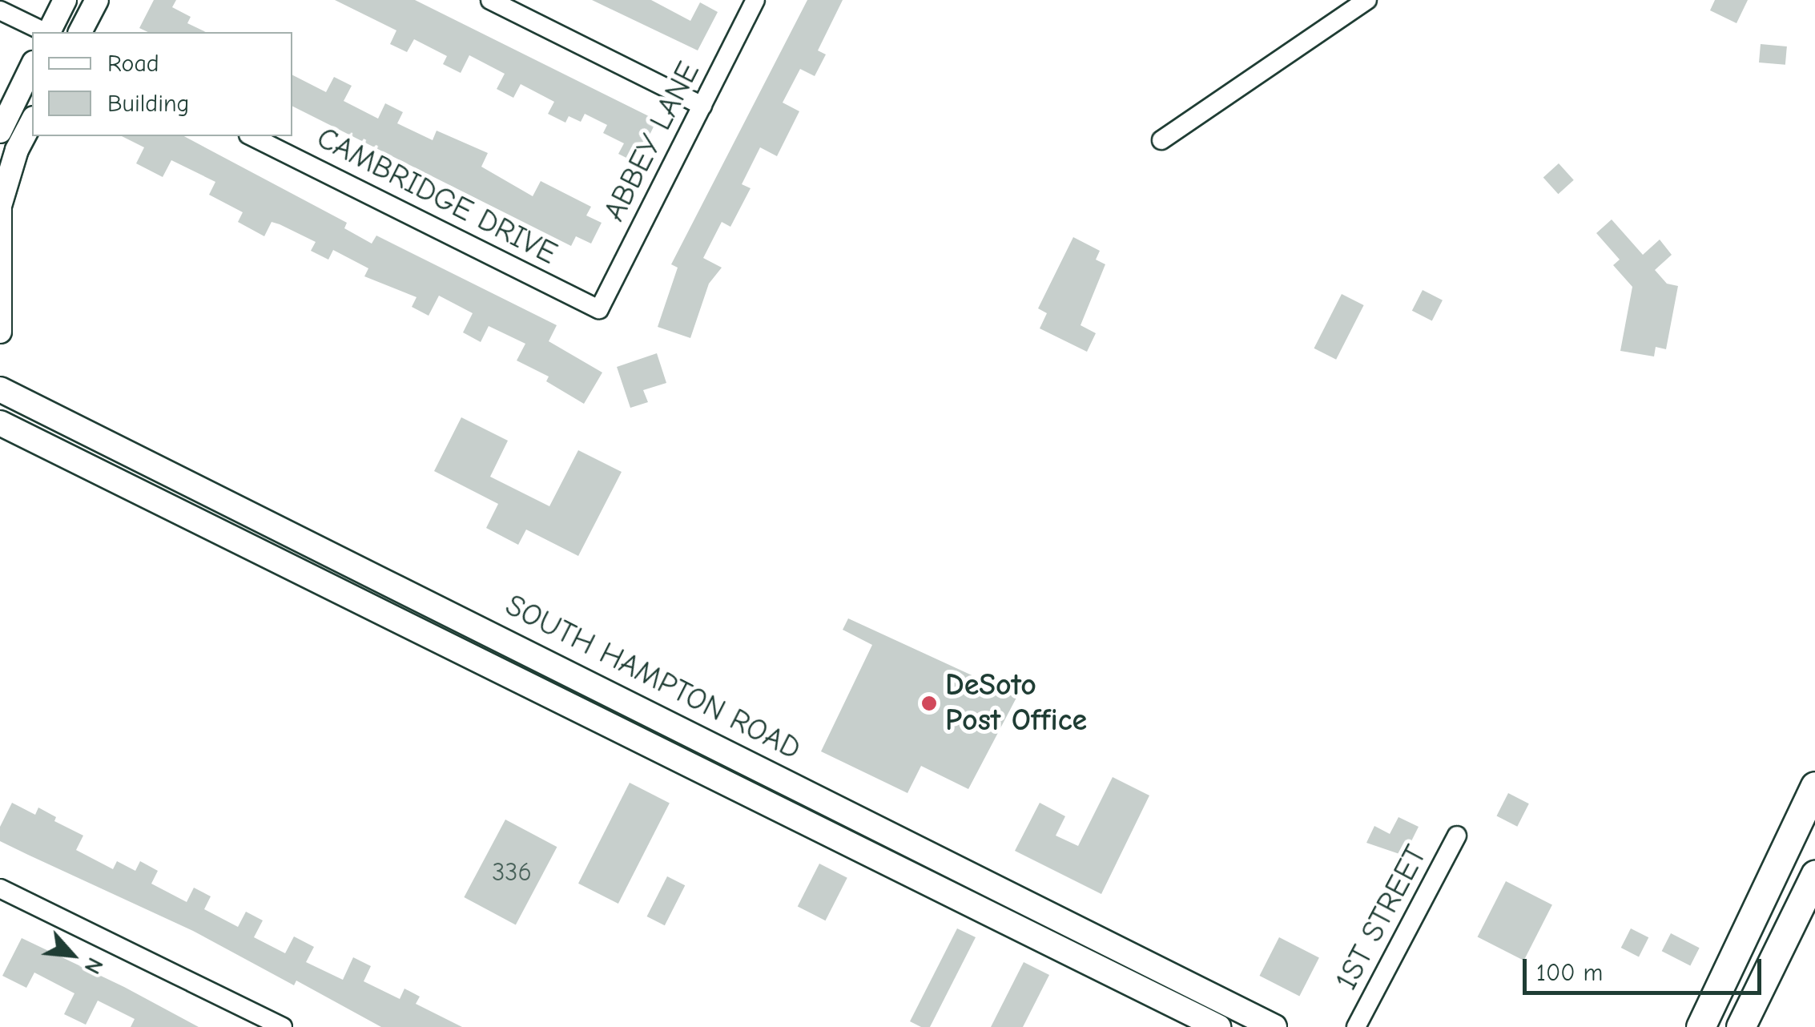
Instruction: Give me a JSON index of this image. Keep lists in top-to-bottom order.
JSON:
{
  "streets": {
    "main road": ["SOUTH HAMPTON ROAD"],
    "street": ["ABBEY LANE", "CAMBRIDGE DRIVE", "1ST STREET"]
  },
  "crossings": [
    ["ABBEY LANE", "CAMBRIDGE DRIVE"]
  ],
  "places": ["DeSoto Post Office"],
  "house_numbers": ["336"],
  "legend": ["Road", "Building"],
  "scale_bar": "100 m",
  "north": "bottom right"
}
